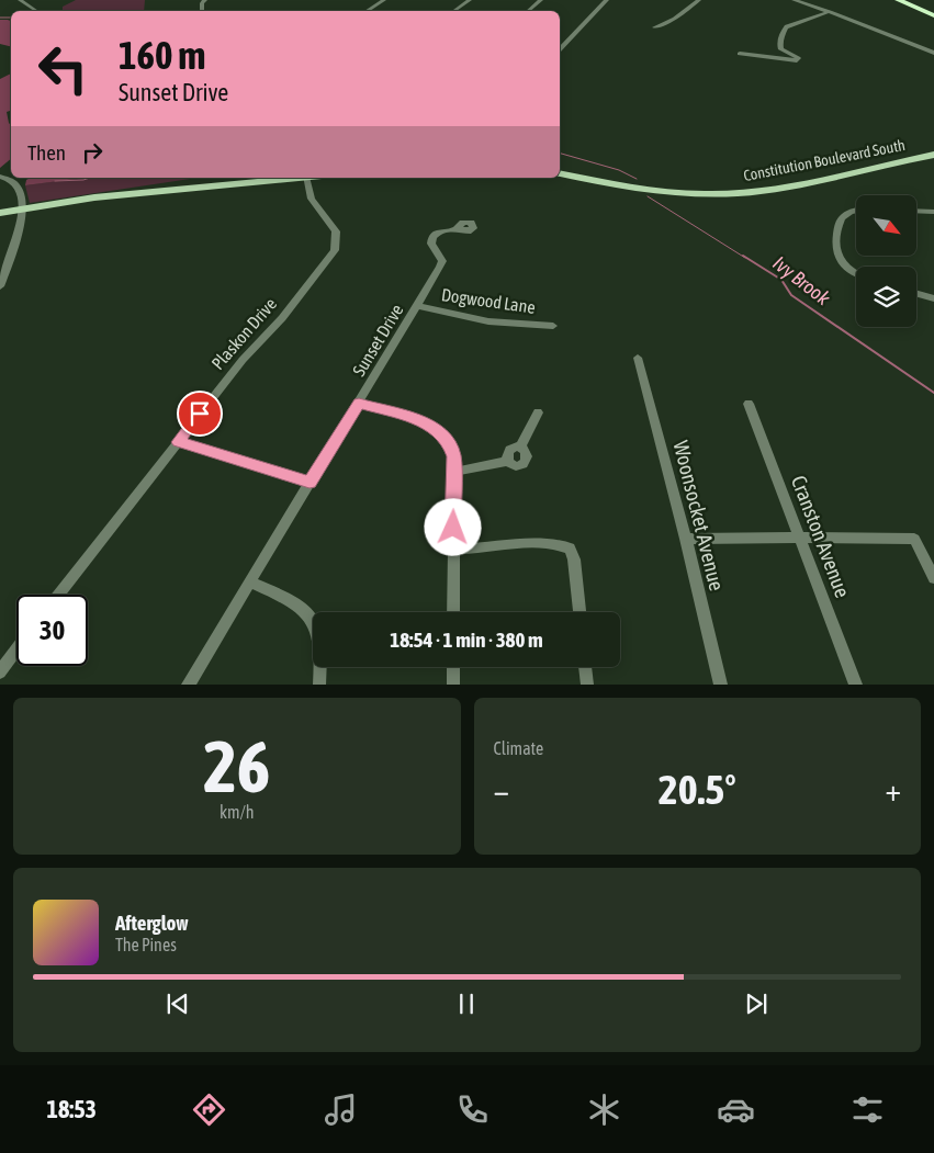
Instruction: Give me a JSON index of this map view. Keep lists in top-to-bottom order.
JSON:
{
  "streets": {
    "main road": ["Constitution Boulevard South"],
    "street": [
      "Dogwood Lane",
      "Plaskon Drive",
      "Sunset Drive",
      "Woonsocket Avenue",
      "Cranston Avenue"
    ]
  },
  "crossings": [
    ["Dogwood Lane", "Sunset Drive"]
  ],
  "water": ["Ivy Brook"],
  "north": "bottom right",
  "page": {
    "turn": ["160 m", "Sunset Drive"],
    "then": "Then",
    "limit": "30",
    "trip": "18:54 · 1 min · 380 m",
    "tile": [
      ["26", "km/h"],
      "Climate"
    ],
    "heat": ["−", "20.5°", "+"],
    "song": ["Afterglow", "The Pines"],
    "tabs": "18:53"
  }
}
